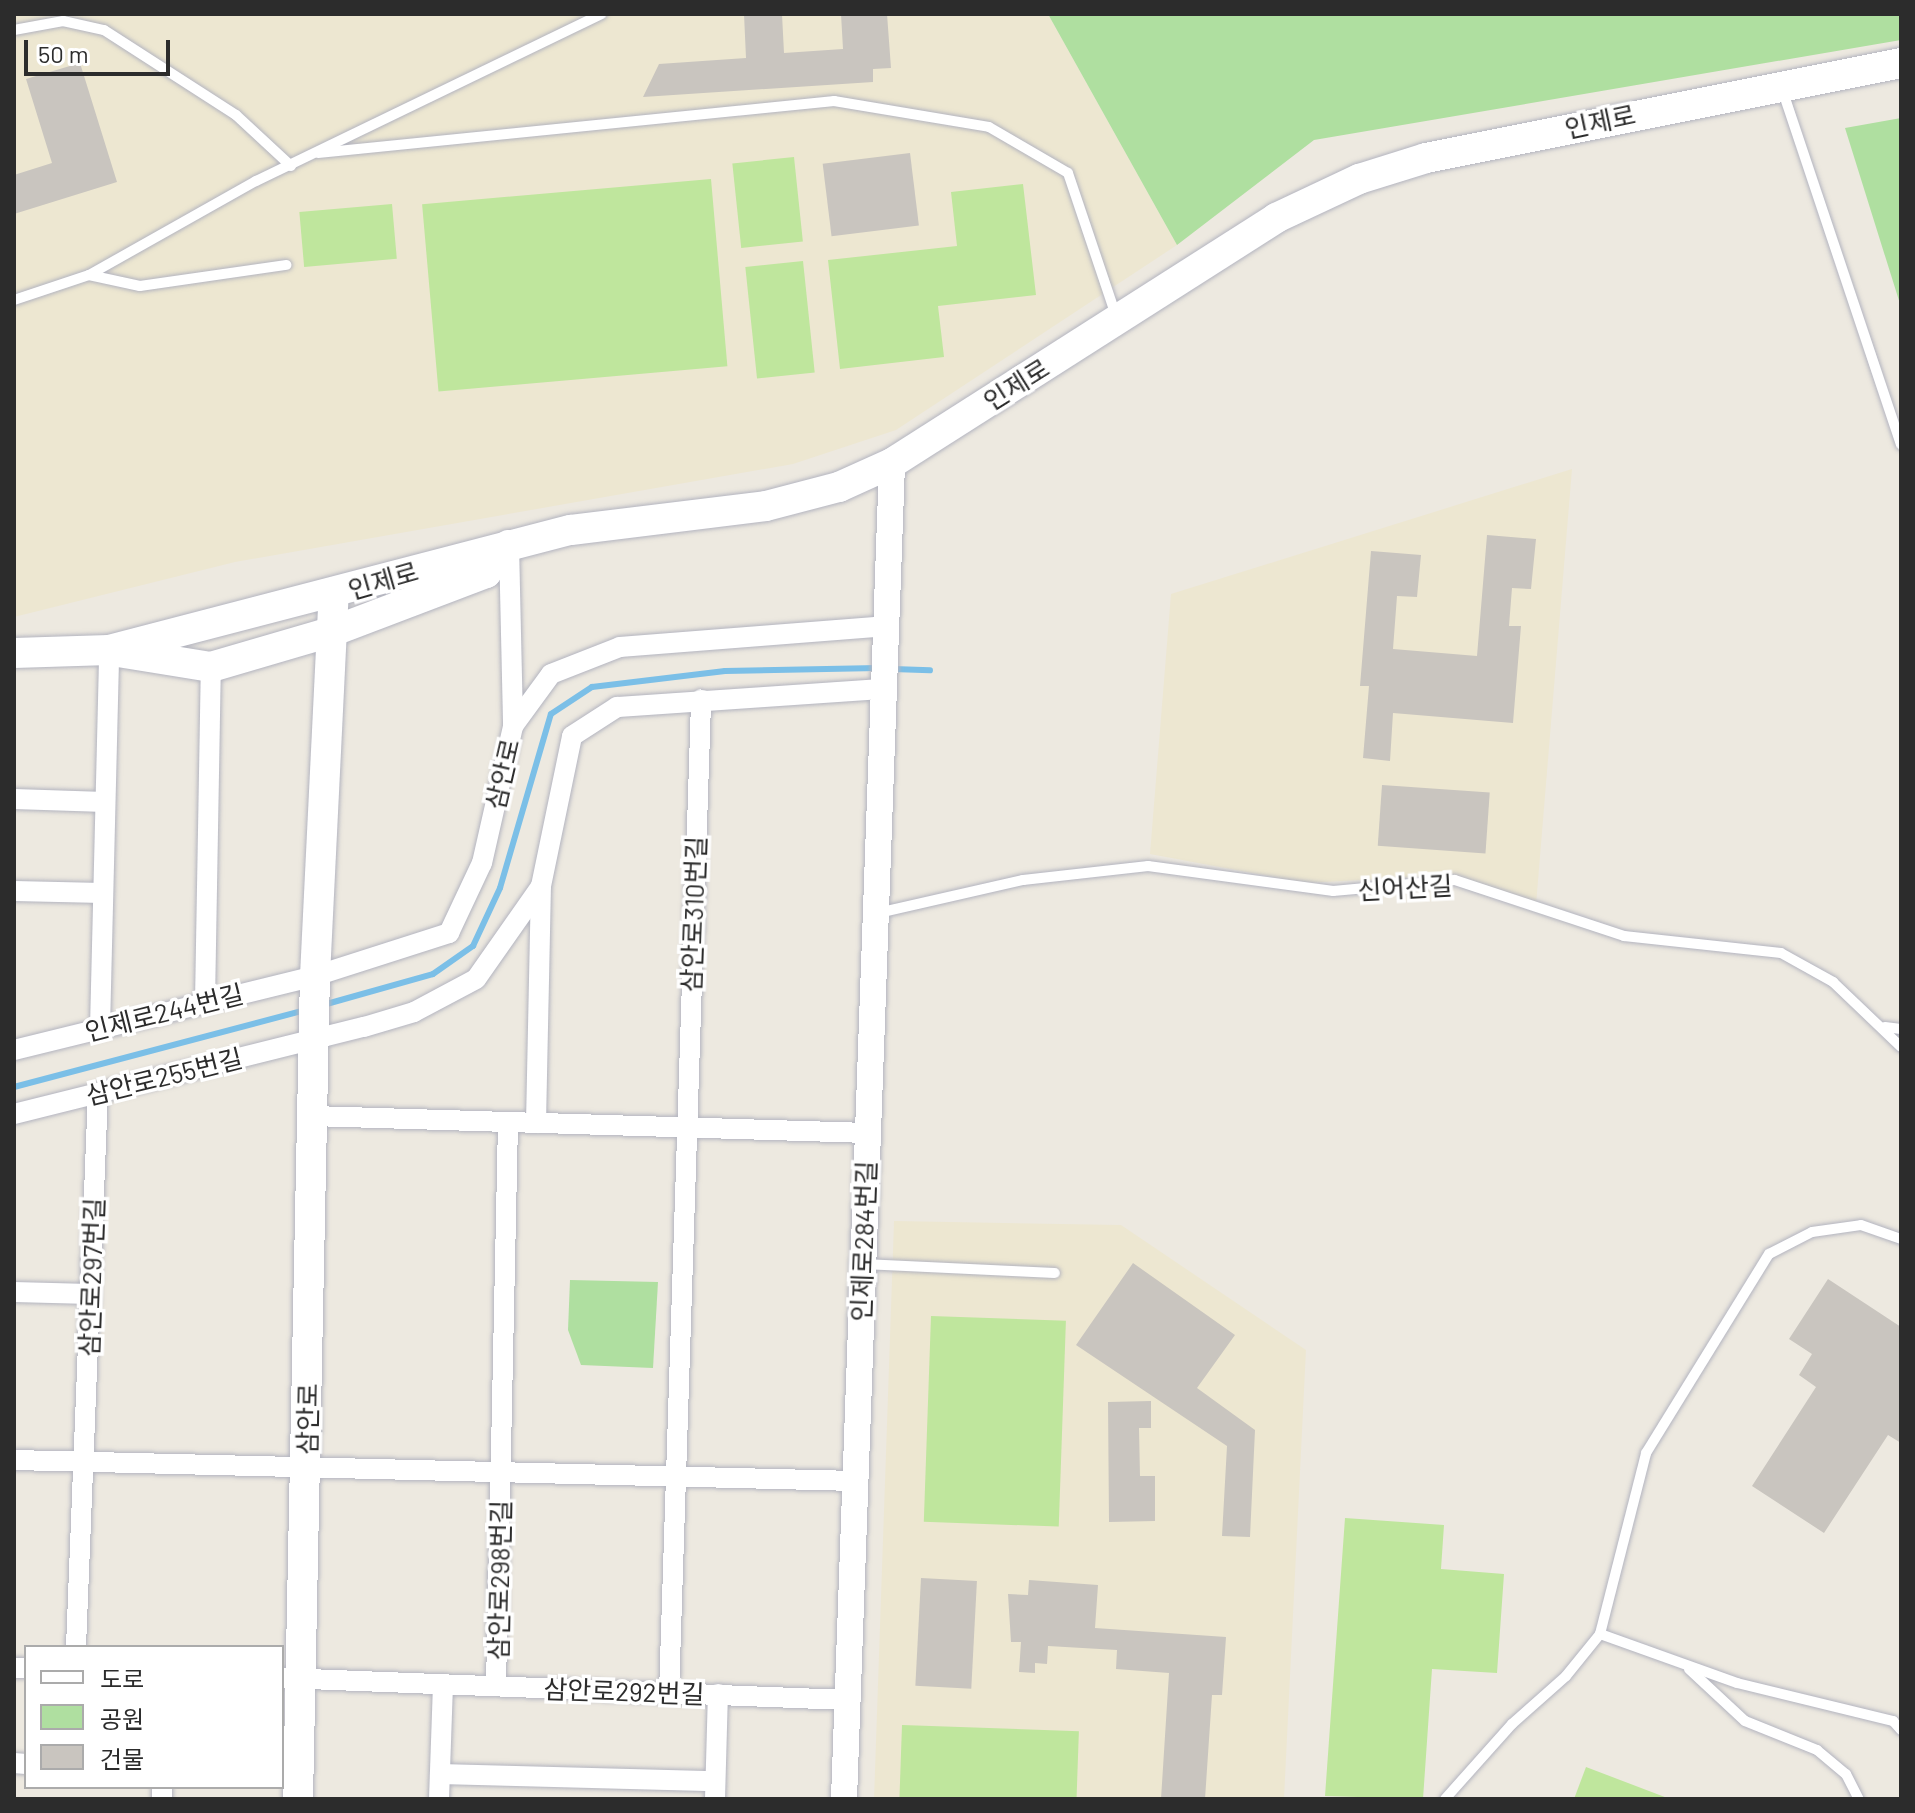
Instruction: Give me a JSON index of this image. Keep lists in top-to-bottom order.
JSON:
{
  "streets": {
    "main road": ["인제로", "삼안로"],
    "street": [
      "삼안로310번길",
      "인제로244번길",
      "삼안로255번길",
      "인제로284번길",
      "삼안로297번길",
      "삼안로298번길",
      "삼안로292번길"
    ],
    "lane": ["신어산길"]
  },
  "crossings": [
    ["삼안로", "인제로244번길"],
    ["삼안로", "삼안로255번길"],
    ["삼안로", "인제로284번길"],
    ["삼안로", "삼안로298번길"],
    ["삼안로", "삼안로292번길"],
    ["신어산길", "인제로284번길"],
    ["삼안로310번길", "삼안로298번길"],
    ["삼안로255번길", "삼안로297번길"],
    ["인제로284번길", "삼안로298번길"],
    ["삼안로298번길", "삼안로292번길"]
  ],
  "legend": ["도로", "공원", "건물"],
  "scale_bar": "50 m"
}
